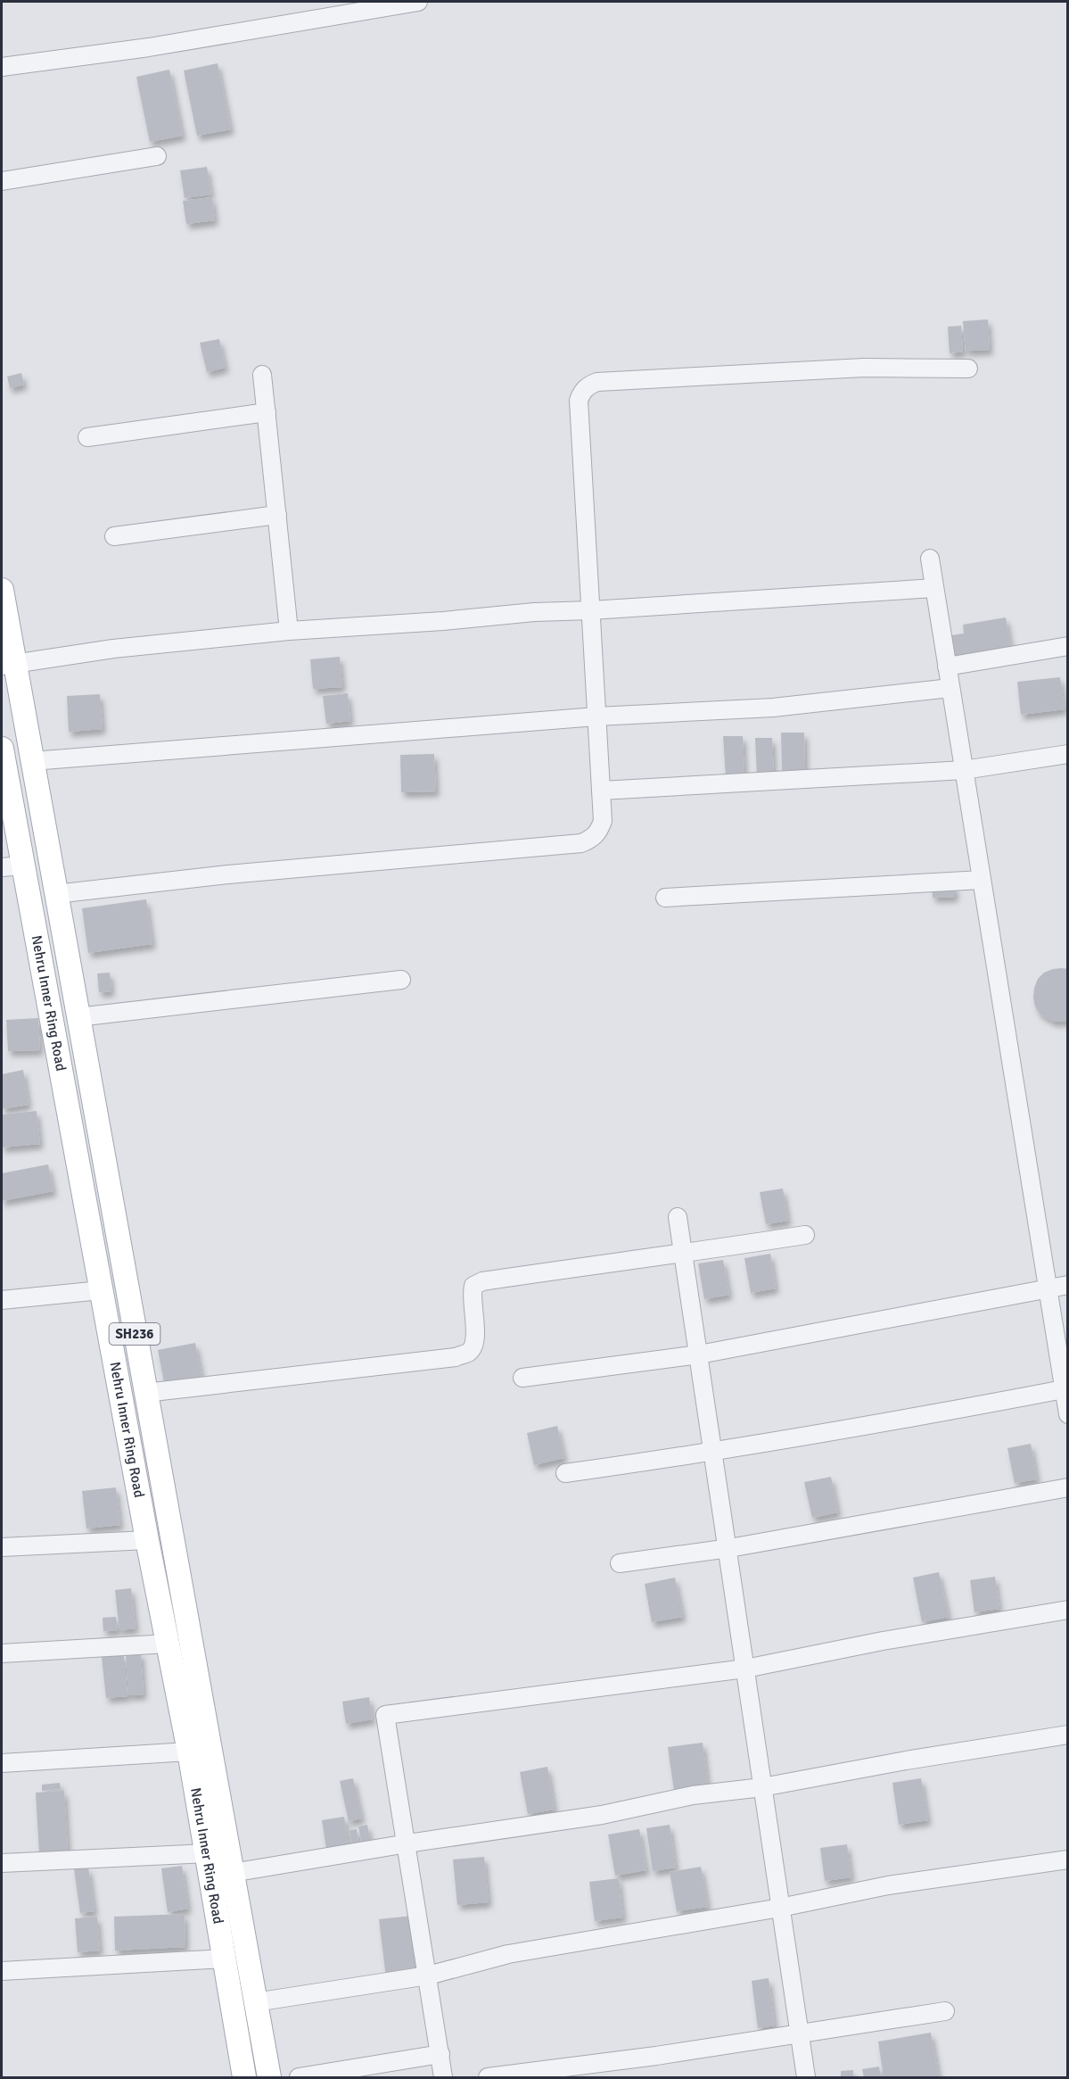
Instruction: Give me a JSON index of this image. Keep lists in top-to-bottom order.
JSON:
{
  "streets": {
    "main road": ["Nehru Inner Ring Road", "SH236"]
  }
}
